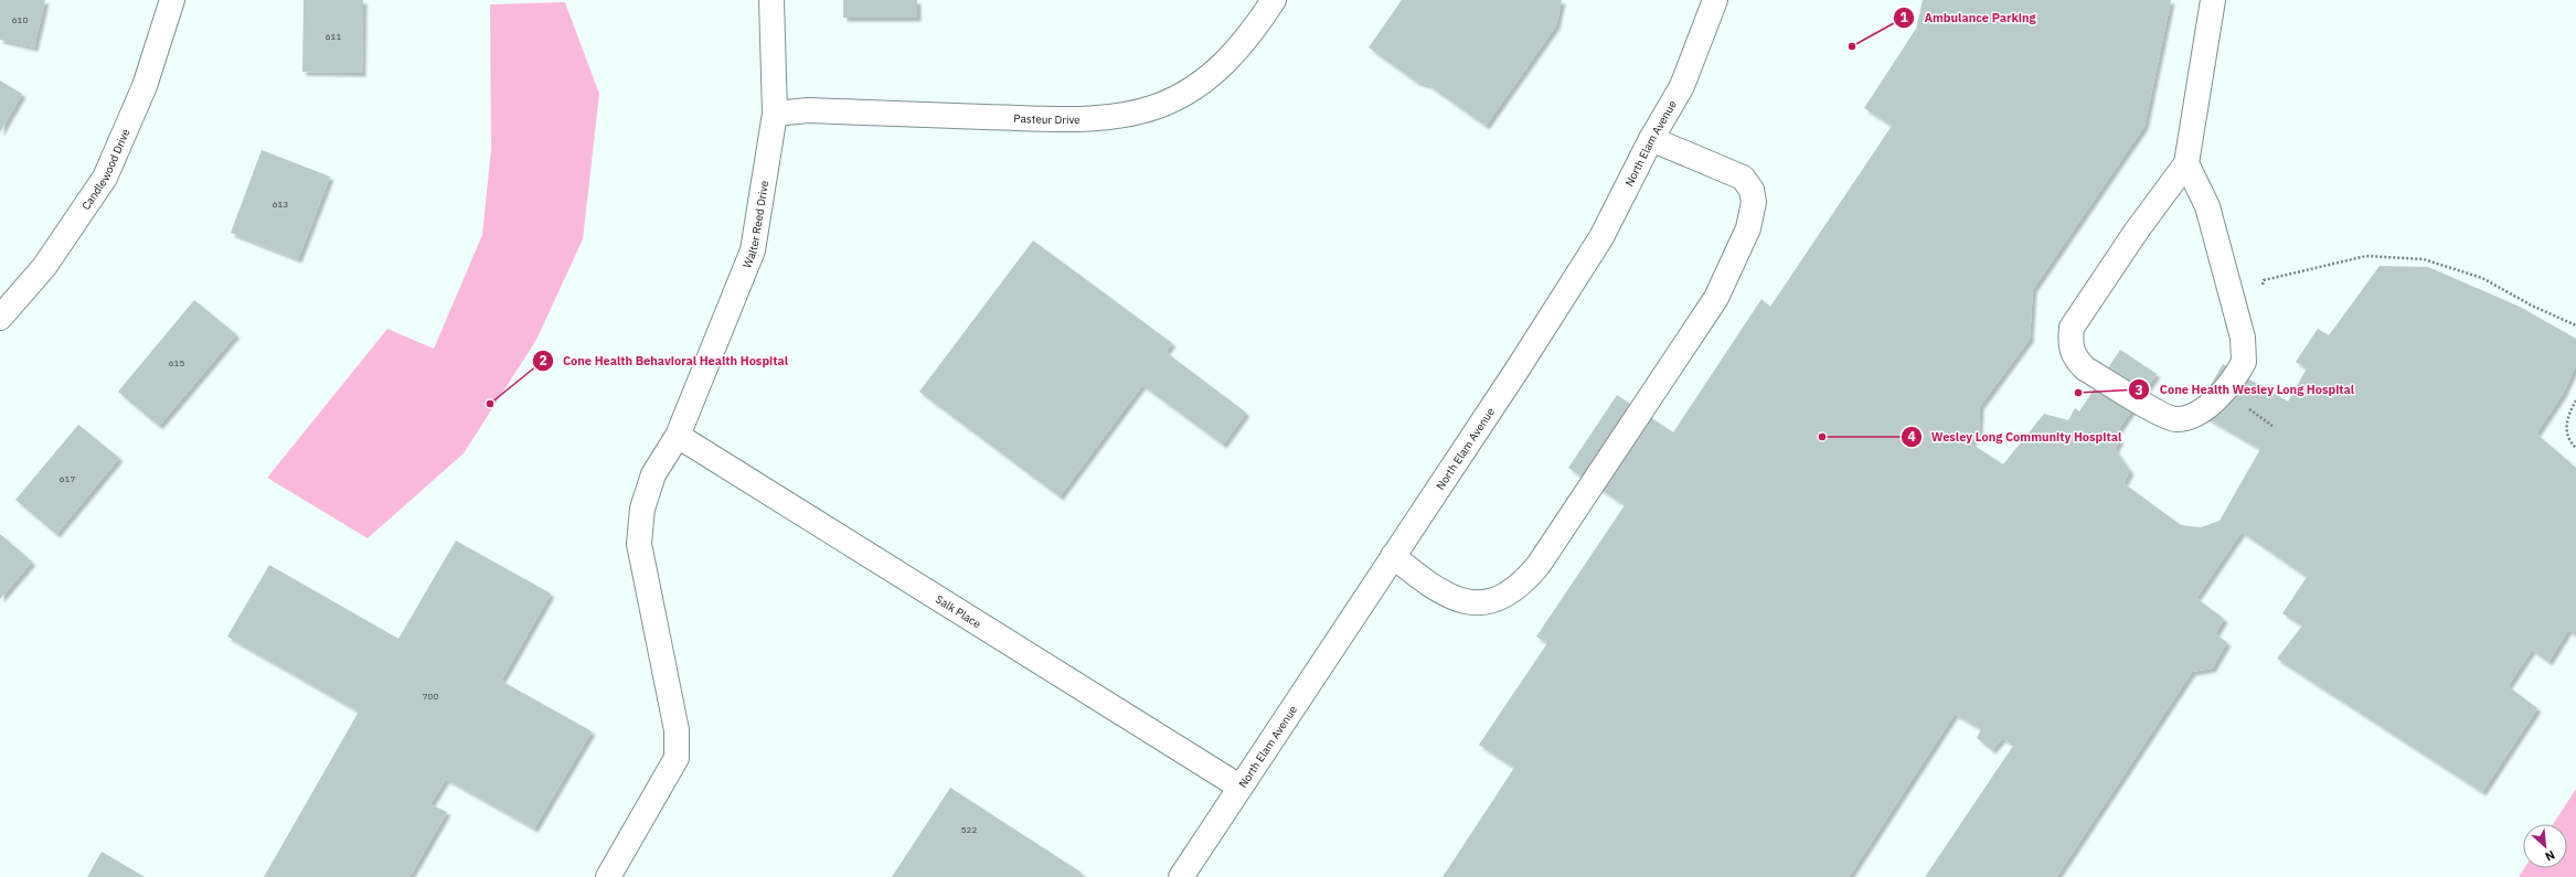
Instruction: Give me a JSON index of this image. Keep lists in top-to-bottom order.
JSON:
{
  "streets": {
    "street": [
      "Pasteur Drive",
      "North Elam Avenue",
      "Candlewood Drive",
      "Walter Reed Drive",
      "Salk Place"
    ]
  },
  "crossings": [
    ["Pasteur Drive", "Walter Reed Drive"],
    ["North Elam Avenue", "Salk Place"],
    ["Walter Reed Drive", "Salk Place"]
  ],
  "places": [
    "Ambulance Parking",
    "Cone Health Wesley Long Hospital",
    "Cone Health Behavioral Health Hospital",
    "Wesley Long Community Hospital"
  ],
  "house_numbers": [
    "610",
    "611",
    "613",
    "615",
    "617",
    "700",
    "522"
  ],
  "north": "bottom right"
}
